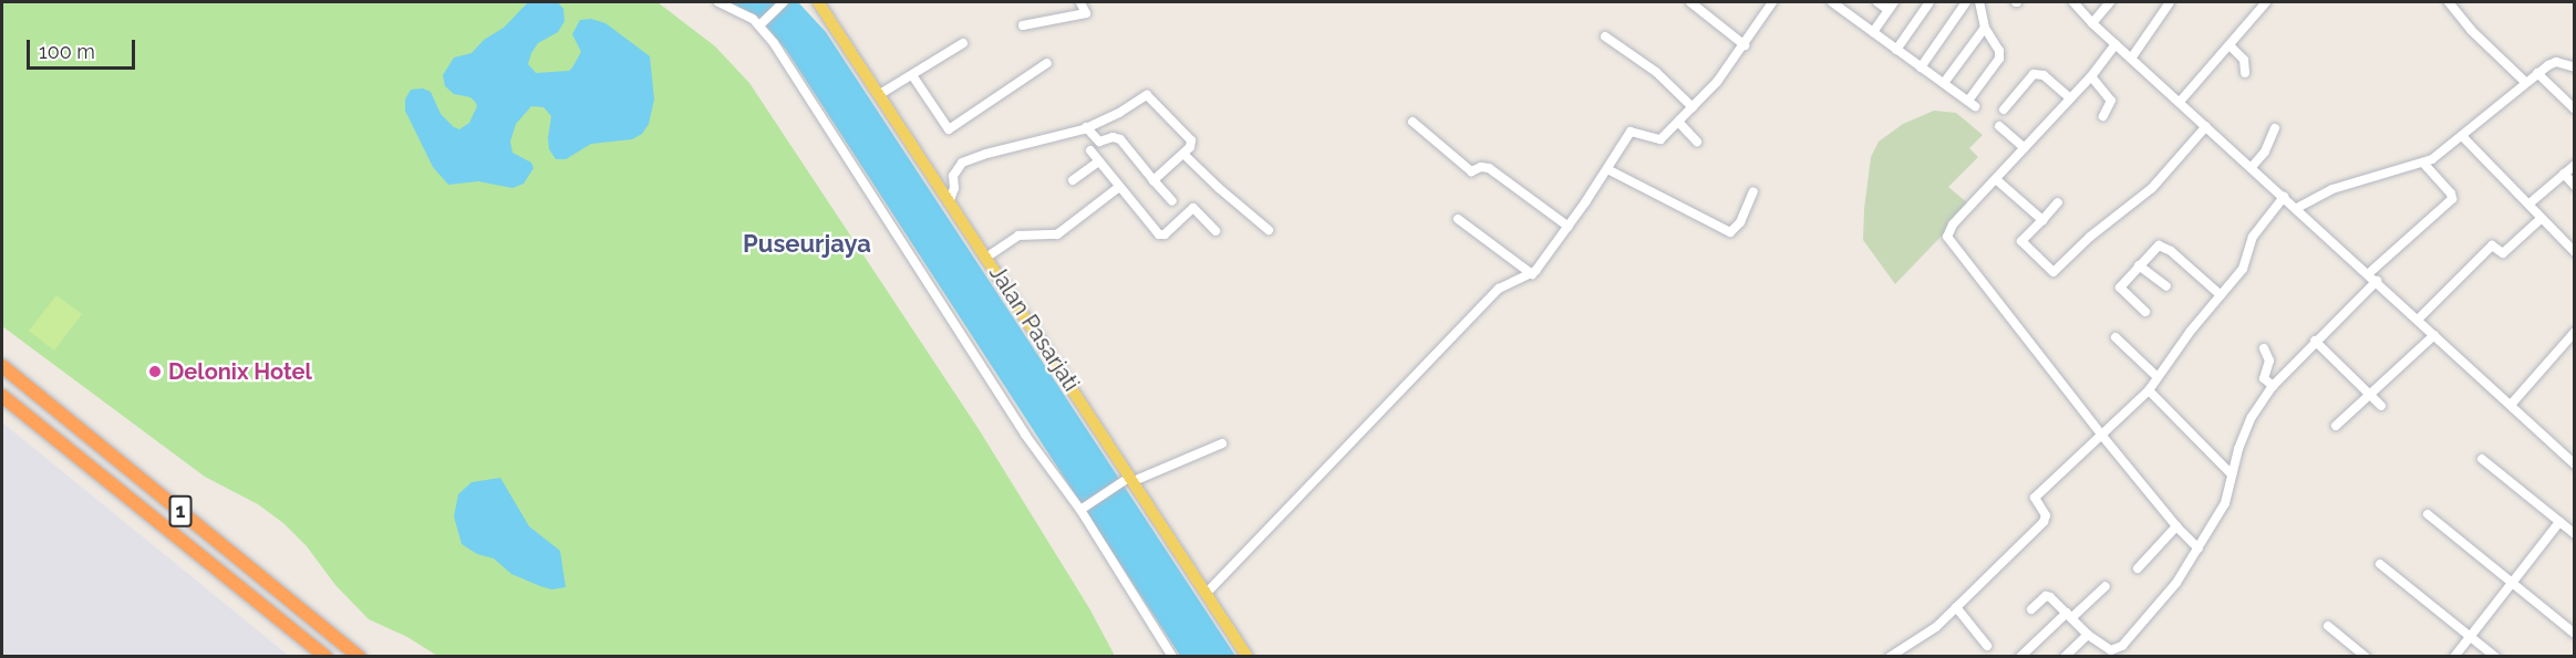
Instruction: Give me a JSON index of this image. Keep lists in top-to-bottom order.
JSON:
{
  "streets": {
    "highway": ["1"],
    "main road": ["Jalan Pasarjati"]
  },
  "districts": ["Puseurjaya"],
  "places": ["Delonix Hotel"],
  "scale_bar": "100 m"
}
